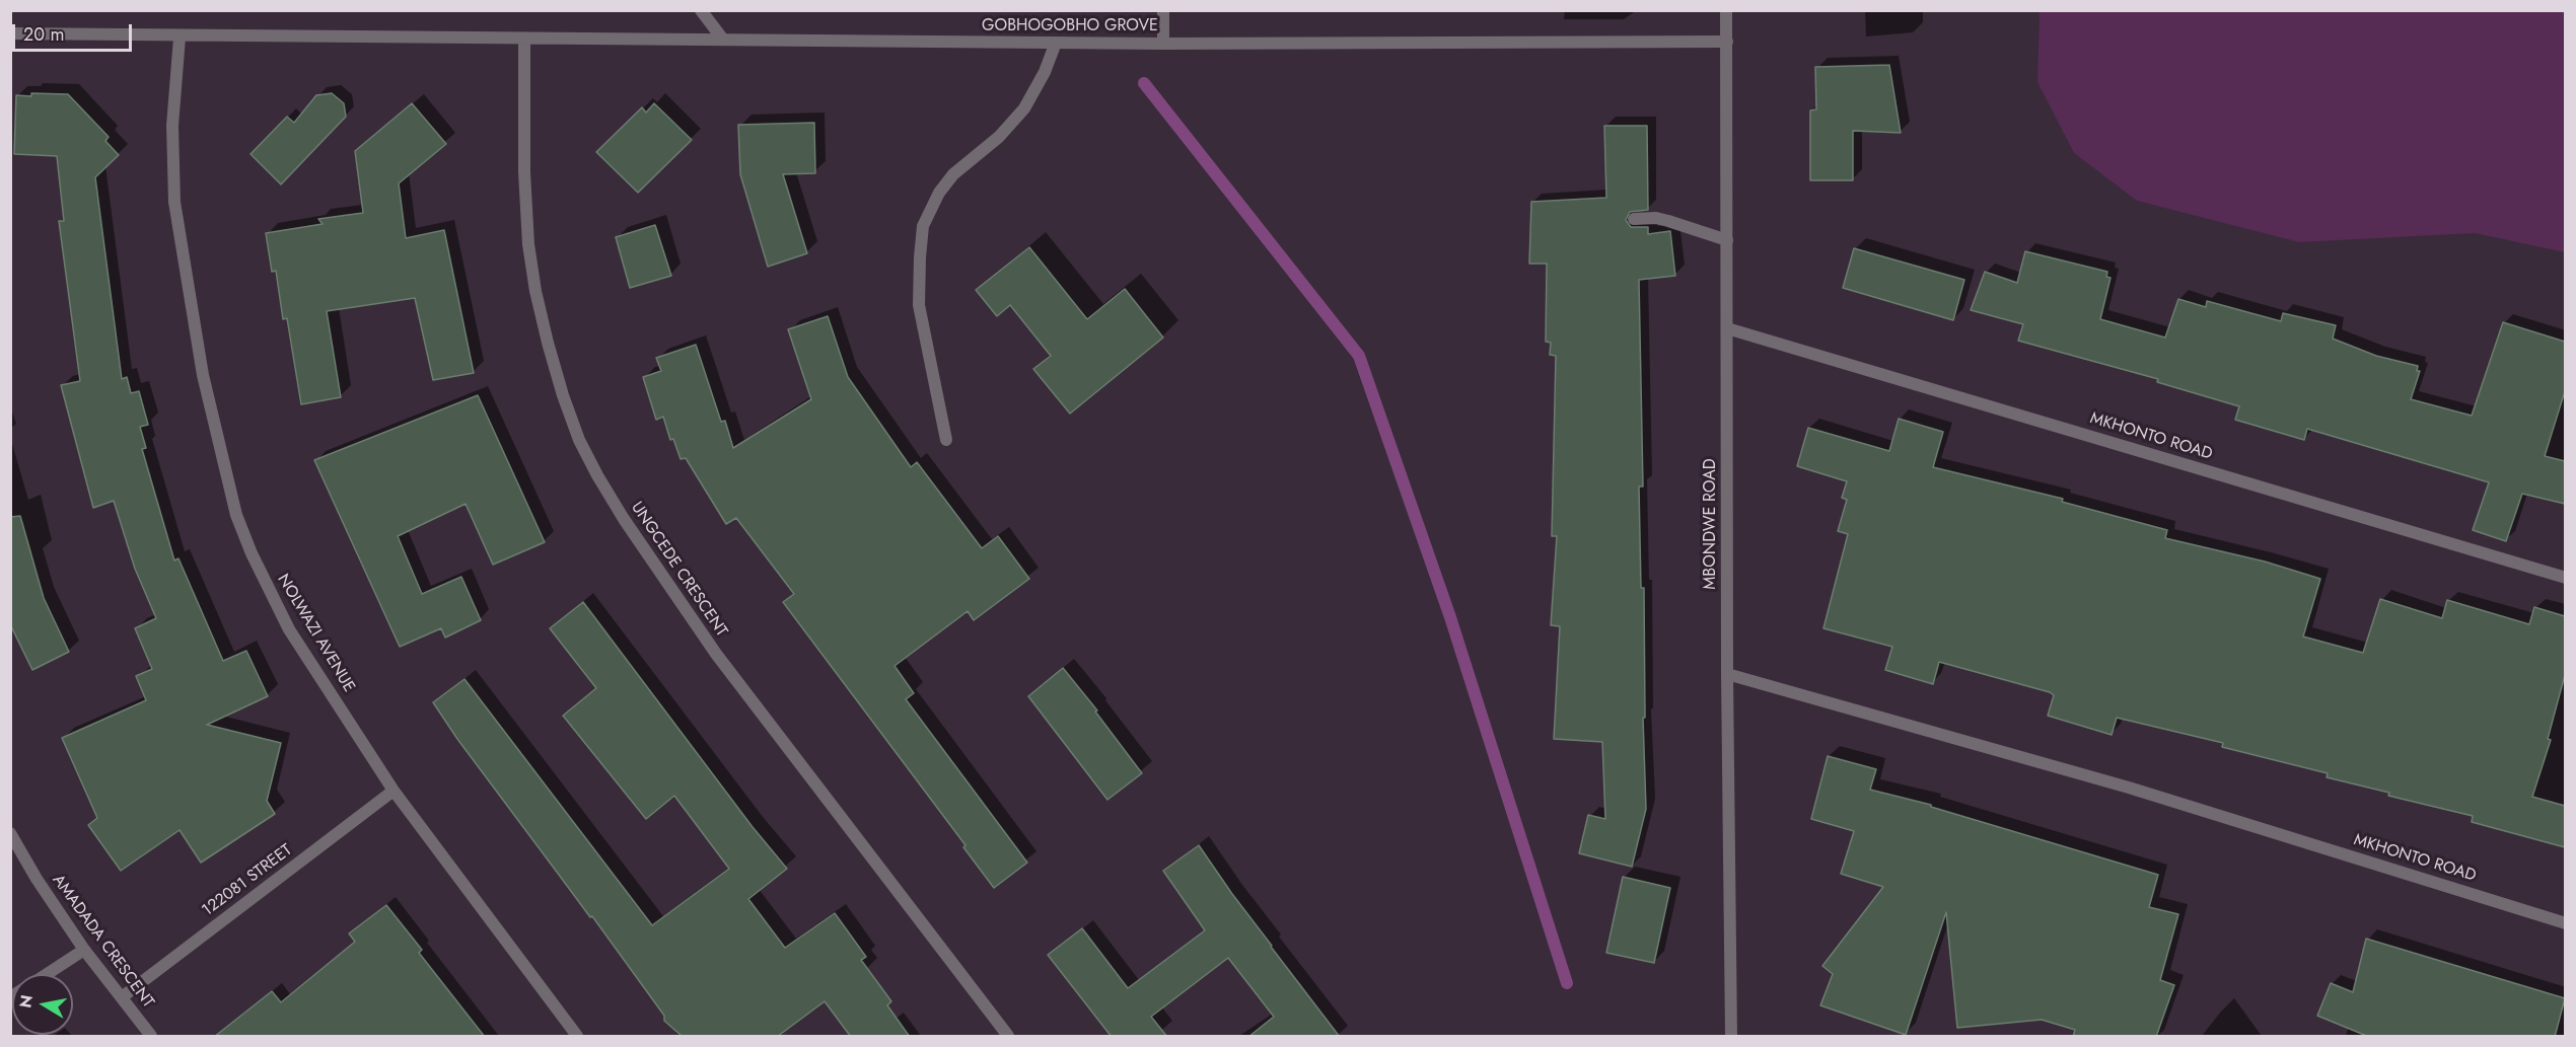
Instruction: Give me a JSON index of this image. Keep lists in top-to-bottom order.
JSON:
{
  "streets": {
    "street": [
      "GOBHOGOBHO GROVE",
      "MKHONTO ROAD",
      "MBONDWE ROAD",
      "UNGCEDE CRESCENT",
      "NOLWAZI AVENUE",
      "122081 STREET",
      "AMADADA CRESCENT"
    ]
  },
  "crossings": [
    ["GOBHOGOBHO GROVE", "MBONDWE ROAD"],
    ["GOBHOGOBHO GROVE", "UNGCEDE CRESCENT"],
    ["GOBHOGOBHO GROVE", "NOLWAZI AVENUE"],
    ["MKHONTO ROAD", "MBONDWE ROAD"],
    ["NOLWAZI AVENUE", "122081 STREET"],
    ["122081 STREET", "AMADADA CRESCENT"]
  ],
  "scale_bar": "20 m",
  "north": "left"
}
